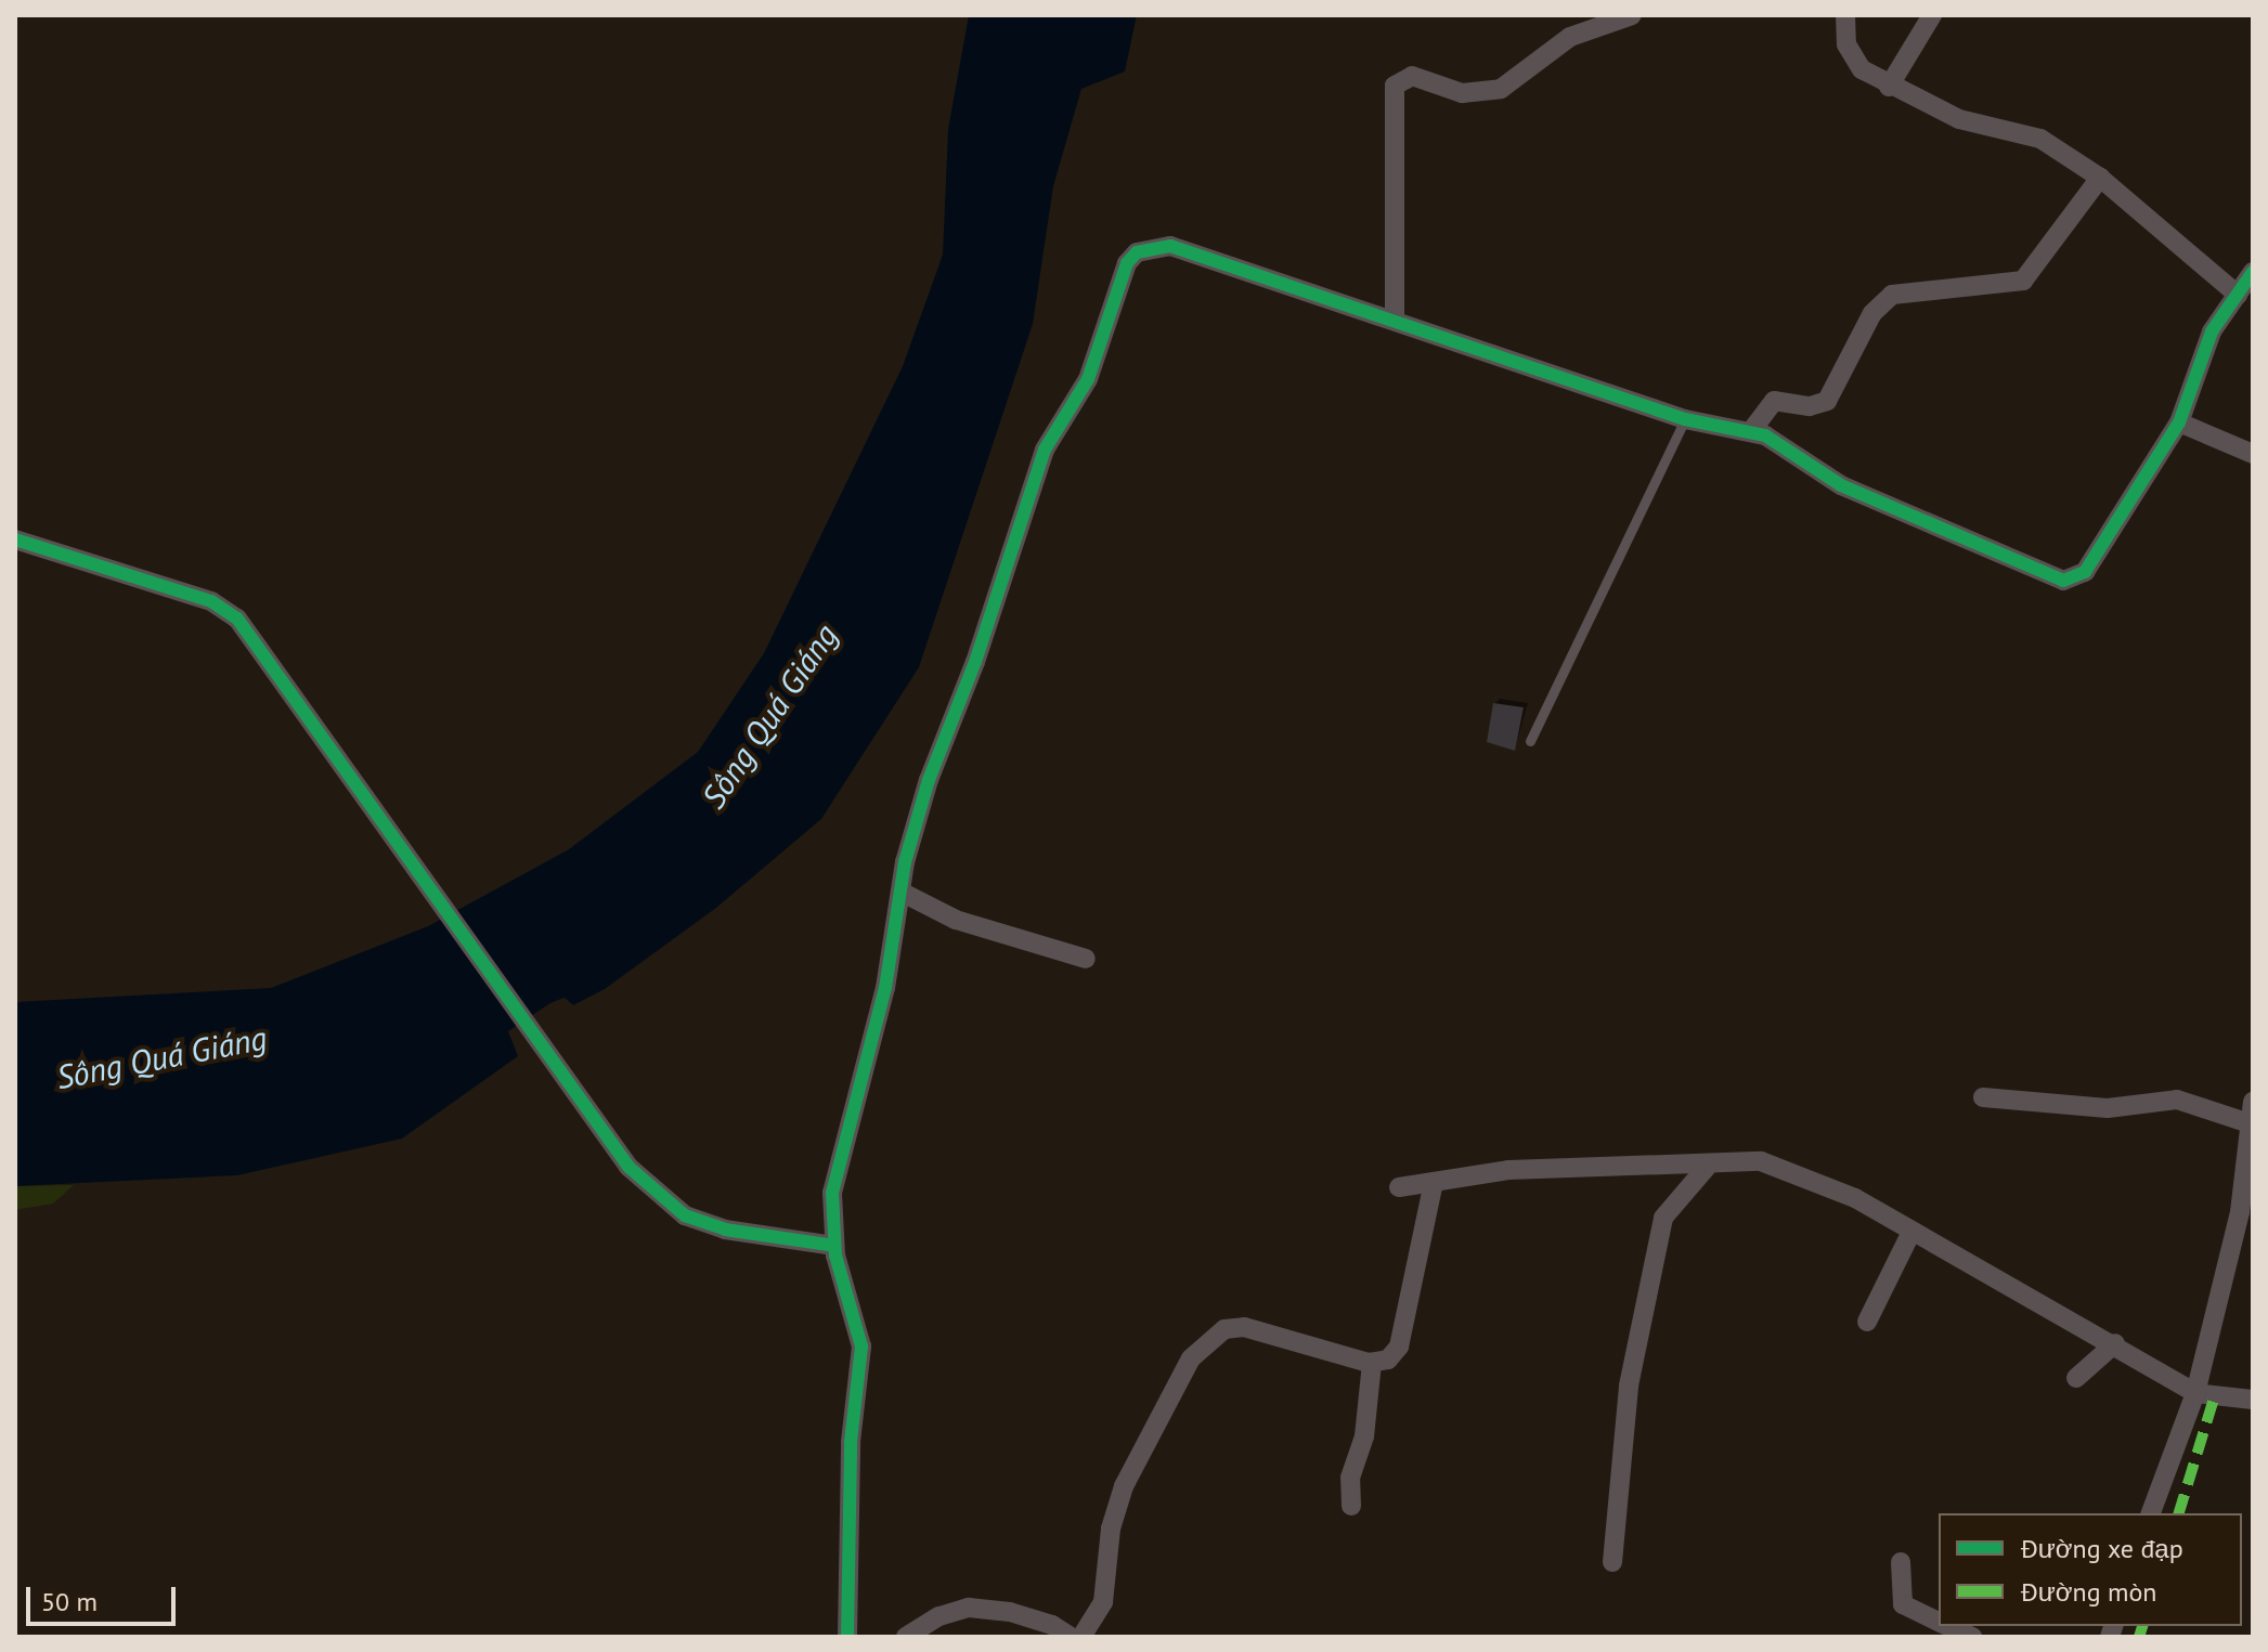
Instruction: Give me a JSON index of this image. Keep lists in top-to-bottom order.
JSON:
{
  "water": ["Sông Quá Giáng"],
  "legend": ["Đường xe đạp", "Đường mòn"],
  "scale_bar": "50 m"
}
